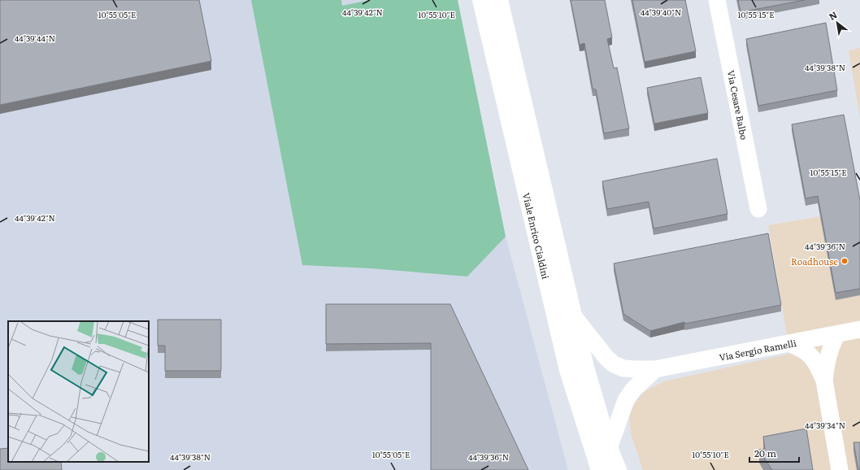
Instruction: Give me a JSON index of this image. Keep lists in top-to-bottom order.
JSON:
{
  "streets": {
    "main road": ["Viale Enrico Cialdini"],
    "street": ["Via Cesare Balbo", "Via Sergio Ramelli"]
  },
  "crossings": [
    ["Viale Enrico Cialdini", "Via Sergio Ramelli"]
  ],
  "places": ["Roadhouse"],
  "scale_bar": "20 m",
  "north": "top left",
  "coordinates": [
    "44°39'42\"N",
    "44°39'40\"N",
    "10°55'05\"E",
    "10°55'10\"E",
    "10°55'15\"E",
    "44°39'44\"N",
    "44°39'38\"N",
    "44°39'36\"N",
    "44°39'34\"N"
  ]
}
